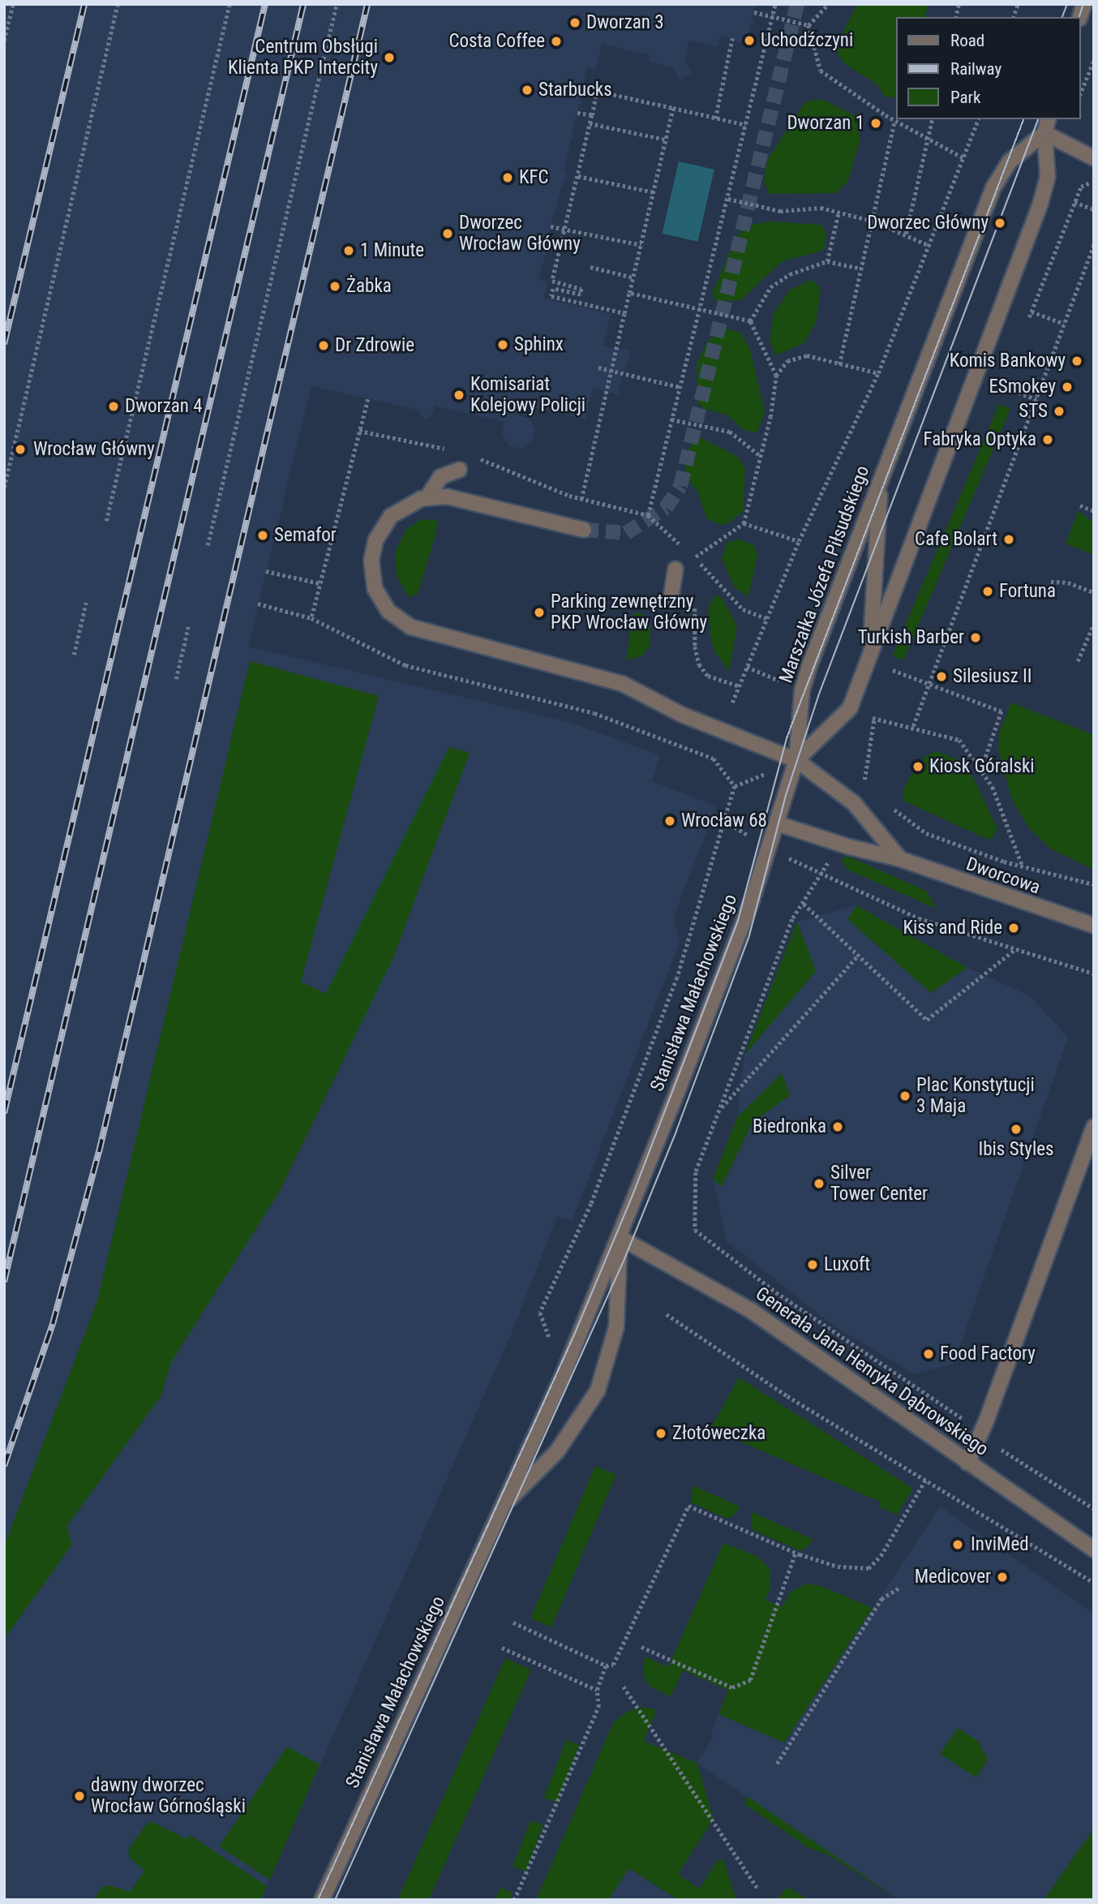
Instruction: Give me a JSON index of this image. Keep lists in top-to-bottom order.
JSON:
{
  "streets": {
    "street": [
      "Marszałka Józefa Piłsudskiego",
      "Dworcowa",
      "Stanisława Małachowskiego",
      "Generała Jana Henryka Dąbrowskiego"
    ]
  },
  "crossings": [
    ["Marszałka Józefa Piłsudskiego", "Stanisława Małachowskiego"],
    ["Dworcowa", "Stanisława Małachowskiego"],
    ["Stanisława Małachowskiego", "Generała Jana Henryka Dąbrowskiego"]
  ],
  "places": [
    "Dworzan 3",
    "Uchodźczyni",
    "Costa Coffee",
    "Centrum Obsługi Klienta PKP Intercity",
    "Starbucks",
    "Dworzan 1",
    "KFC",
    "Dworzec Główny",
    "Dworzec Wrocław Główny",
    "1 Minute",
    "Żabka",
    "Sphinx",
    "Dr Zdrowie",
    "Komis Bankowy",
    "ESmokey",
    "Komisariat Kolejowy Policji",
    "Dworzan 4",
    "STS",
    "Fabryka Optyka",
    "Wrocław Główny",
    "Semafor",
    "Cafe Bolart",
    "Fortuna",
    "Parking zewnętrzny PKP Wrocław Główny",
    "Turkish Barber",
    "Silesiusz II",
    "Kiosk Góralski",
    "Wrocław 68",
    "Kiss and Ride",
    "Plac Konstytucji 3 Maja",
    "Biedronka",
    "Ibis Styles",
    "Silver Tower Center",
    "Luxoft",
    "Food Factory",
    "Złotóweczka",
    "InviMed",
    "Medicover",
    "dawny dworzec Wrocław Górnośląski"
  ],
  "legend": ["Road", "Railway", "Park"]
}
